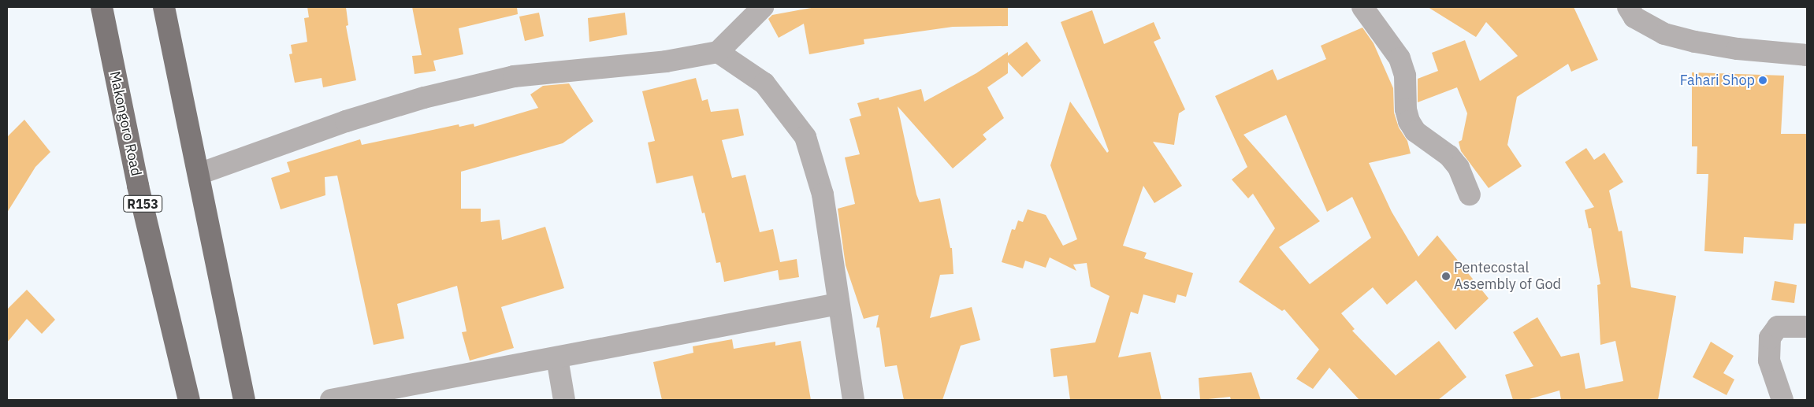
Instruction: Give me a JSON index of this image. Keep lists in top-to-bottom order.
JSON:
{
  "streets": {
    "main road": ["Makongoro Road", "R153"]
  },
  "places": ["Fahari Shop", "Pentecostal Assembly of God"]
}
